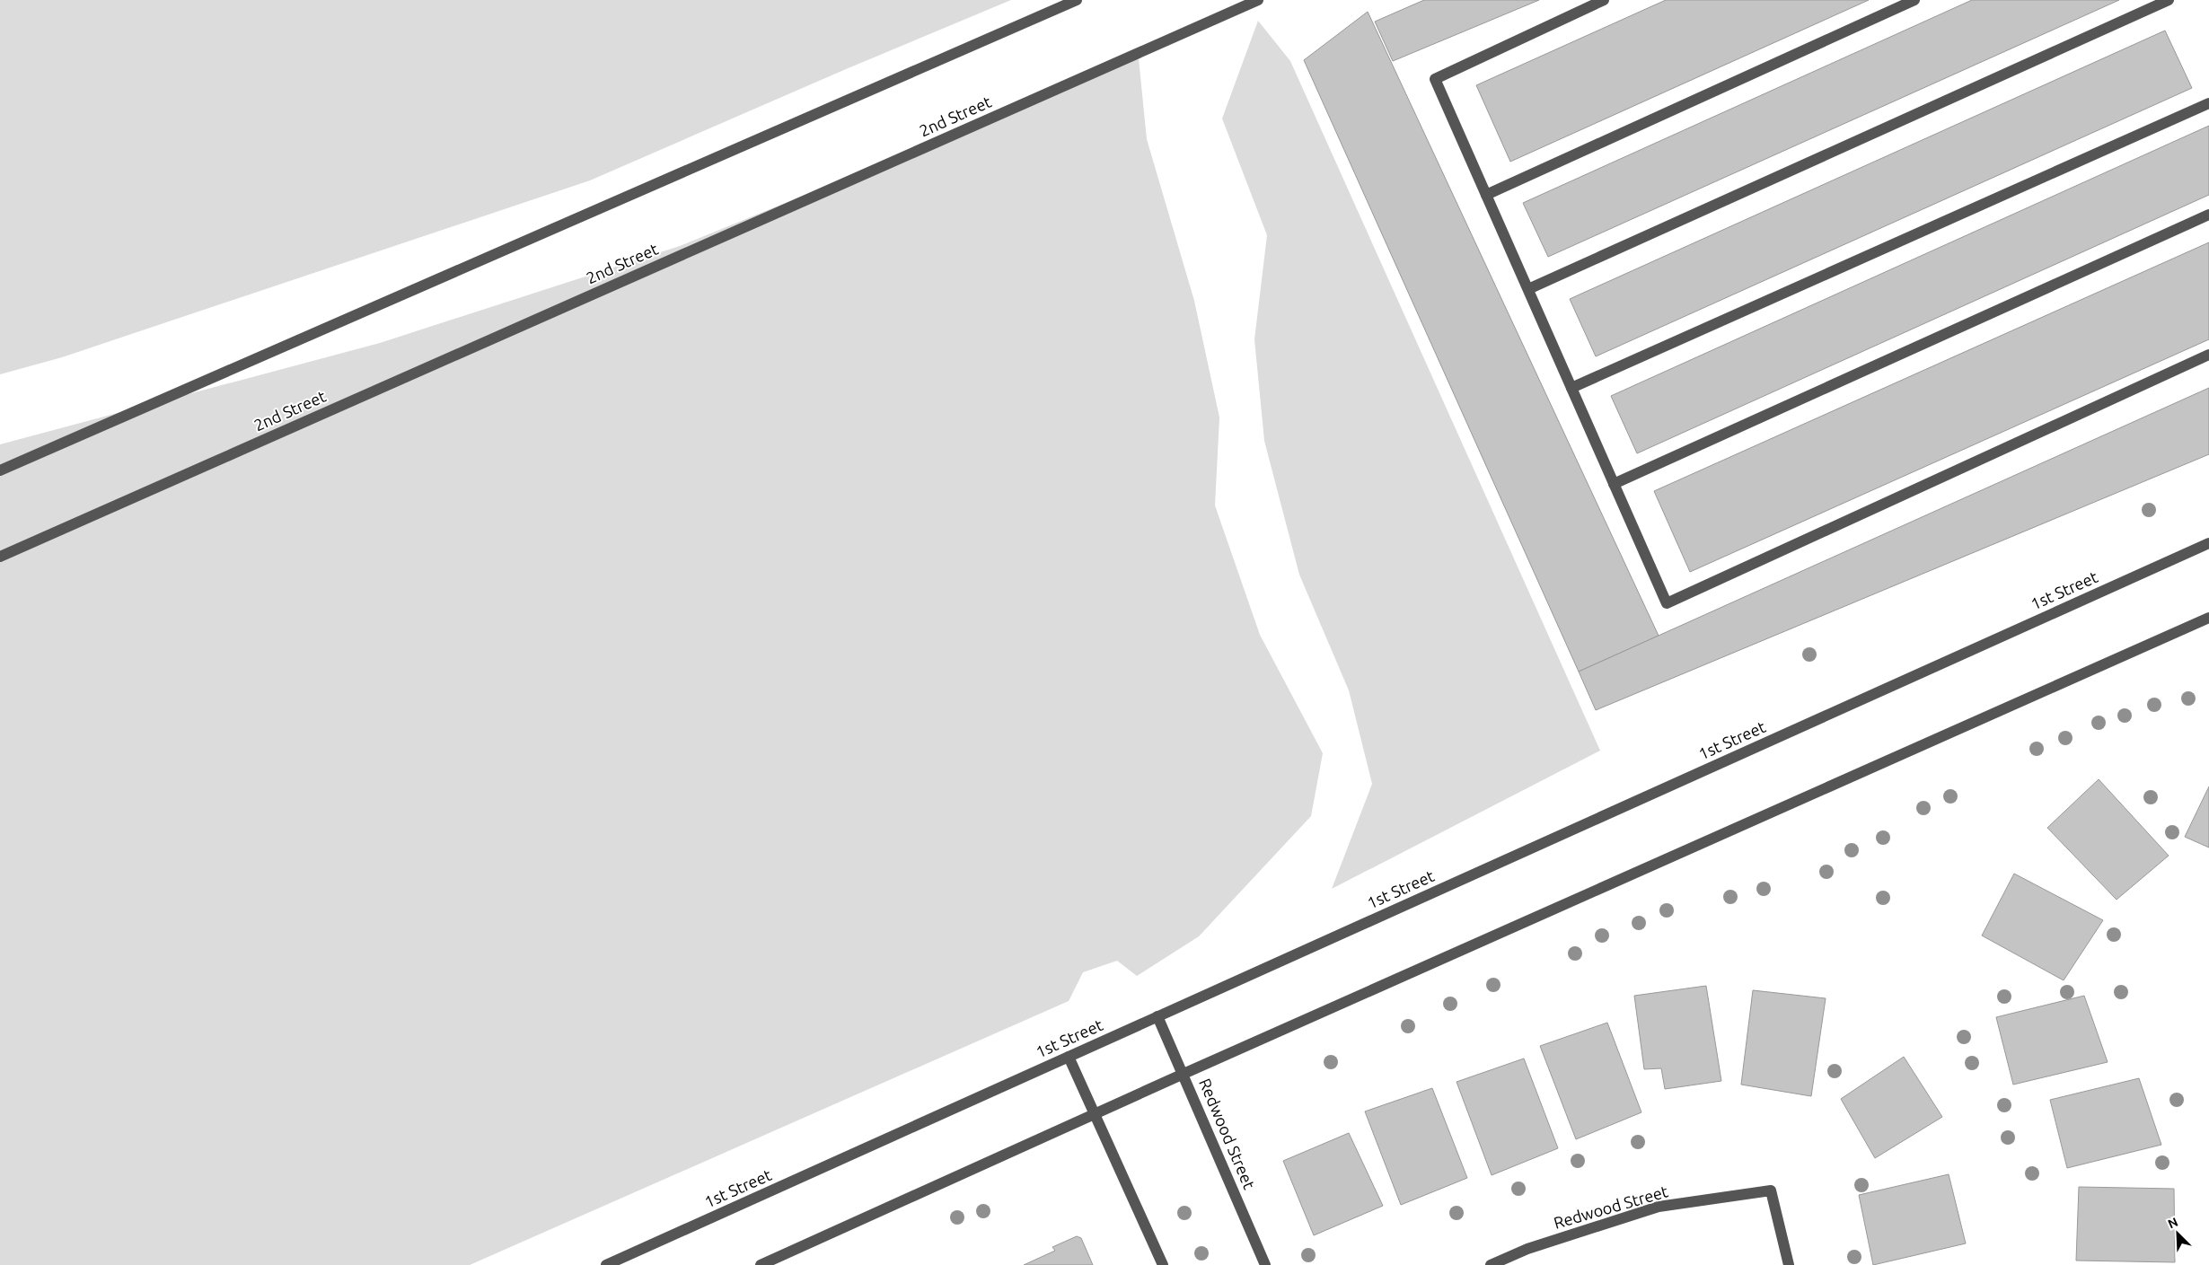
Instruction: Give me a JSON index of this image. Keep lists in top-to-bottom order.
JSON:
{
  "streets": {
    "street": ["2nd Street", "1st Street", "Redwood Street"]
  },
  "crossings": [
    ["1st Street", "Redwood Street"]
  ],
  "north": "top left"
}
